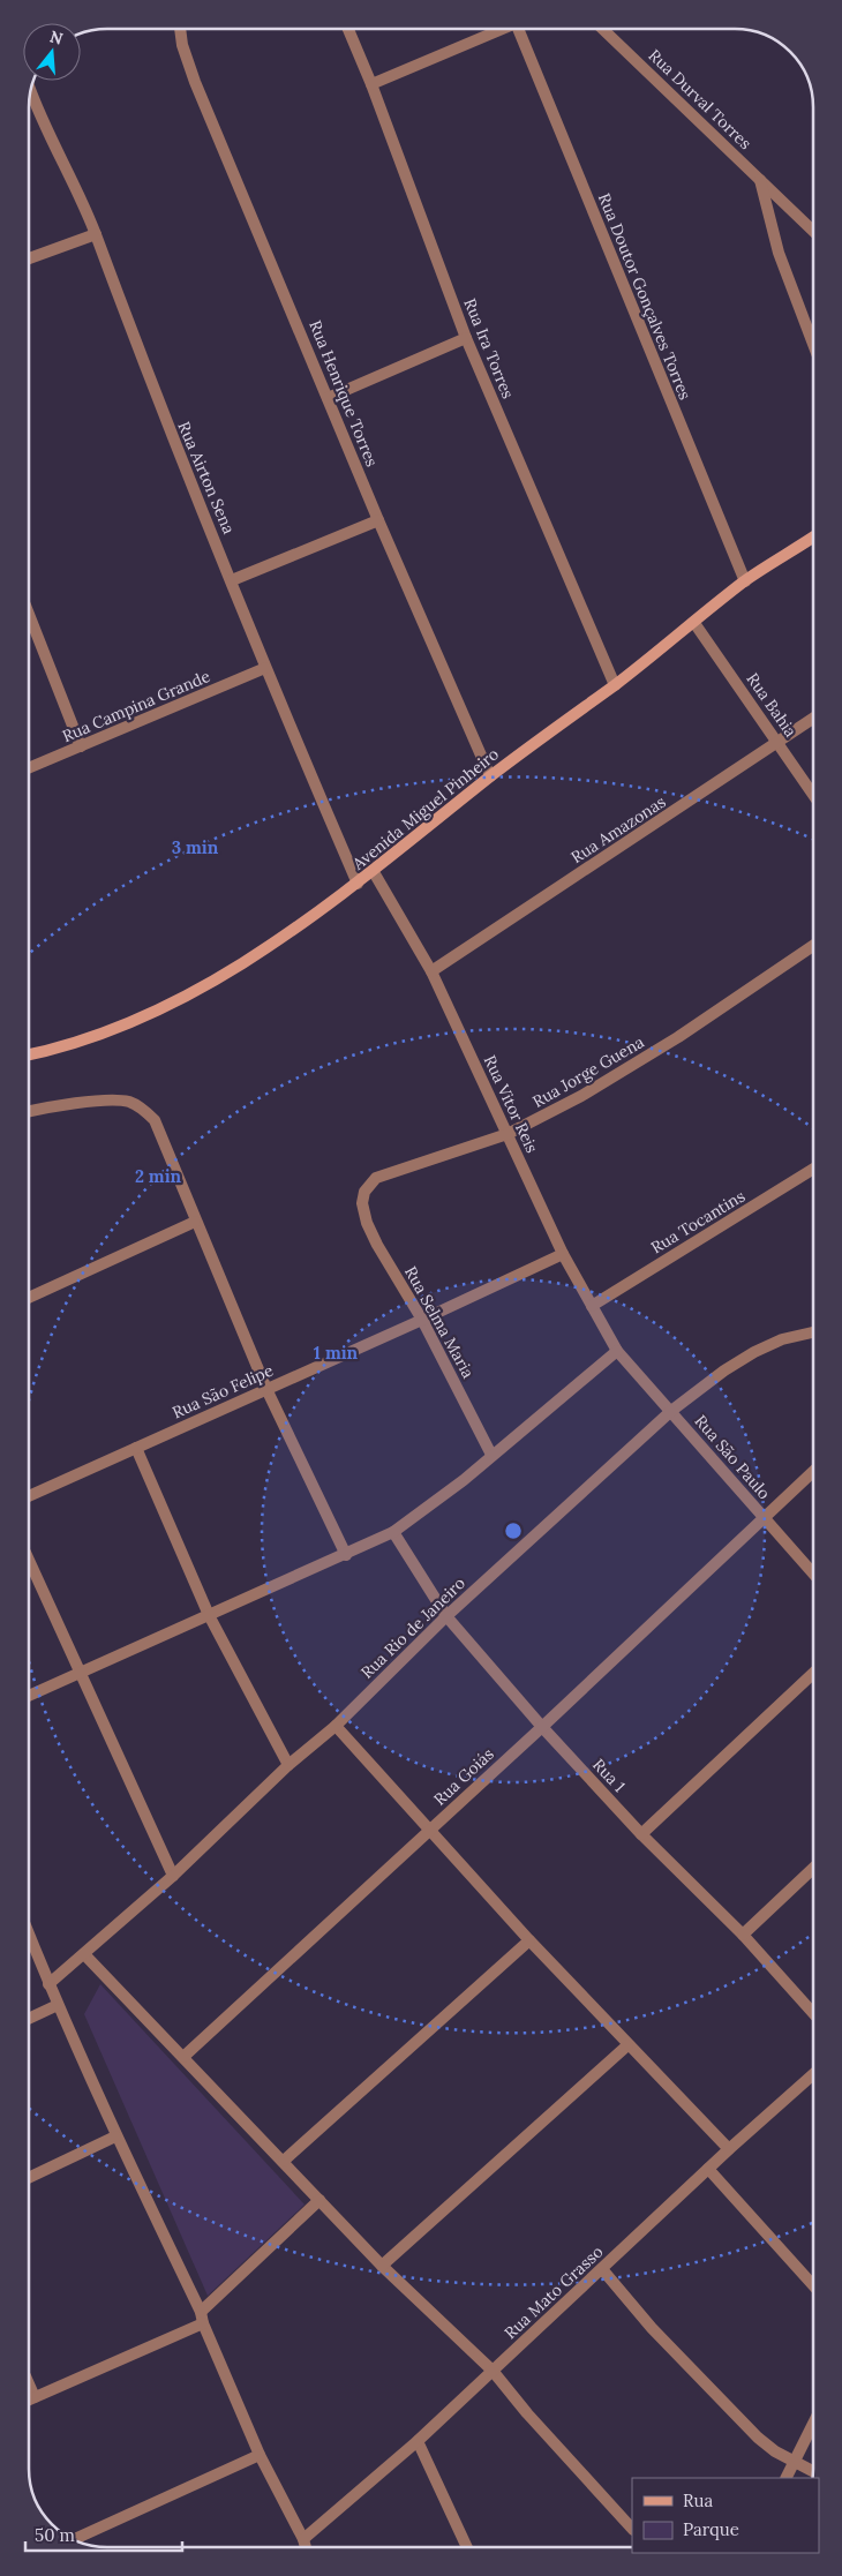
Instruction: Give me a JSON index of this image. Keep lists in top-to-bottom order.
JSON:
{
  "streets": {
    "street": [
      "Rua Durval Torres",
      "Rua Doutor Gonçalves Torres",
      "Rua Ira Torres",
      "Rua Henrique Torres",
      "Rua Airton Sena",
      "Rua Bahia",
      "Rua Campina Grande",
      "Avenida Miguel Pinheiro",
      "Rua Amazonas",
      "Rua Jorge Guena",
      "Rua Vitor Reis",
      "Rua Tocantins",
      "Rua Selma Maria",
      "Rua São Felipe",
      "Rua São Paulo",
      "Rua Rio de Janeiro",
      "Rua 1",
      "Rua Goiás",
      "Rua Mato Grasso"
    ]
  },
  "crossings": [
    ["Rua Doutor Gonçalves Torres", "Avenida Miguel Pinheiro"],
    ["Rua Ira Torres", "Avenida Miguel Pinheiro"],
    ["Rua Henrique Torres", "Avenida Miguel Pinheiro"],
    ["Rua Airton Sena", "Rua Campina Grande"],
    ["Rua Airton Sena", "Avenida Miguel Pinheiro"],
    ["Rua Bahia", "Avenida Miguel Pinheiro"],
    ["Rua Bahia", "Rua Amazonas"],
    ["Avenida Miguel Pinheiro", "Rua Vitor Reis"],
    ["Rua Amazonas", "Rua Vitor Reis"],
    ["Rua Jorge Guena", "Rua Vitor Reis"],
    ["Rua Jorge Guena", "Rua Selma Maria"],
    ["Rua Vitor Reis", "Rua Tocantins"],
    ["Rua Vitor Reis", "Rua São Felipe"],
    ["Rua Vitor Reis", "Rua São Paulo"],
    ["Rua Selma Maria", "Rua São Felipe"],
    ["Rua São Paulo", "Rua Rio de Janeiro"],
    ["Rua São Paulo", "Rua Goiás"],
    ["Rua Rio de Janeiro", "Rua 1"],
    ["Rua 1", "Rua Goiás"]
  ],
  "legend": ["Rua", "Parque"],
  "scale_bar": "50 m",
  "north": "top",
  "rings": ["3 min", "2 min", "1 min"]
}
